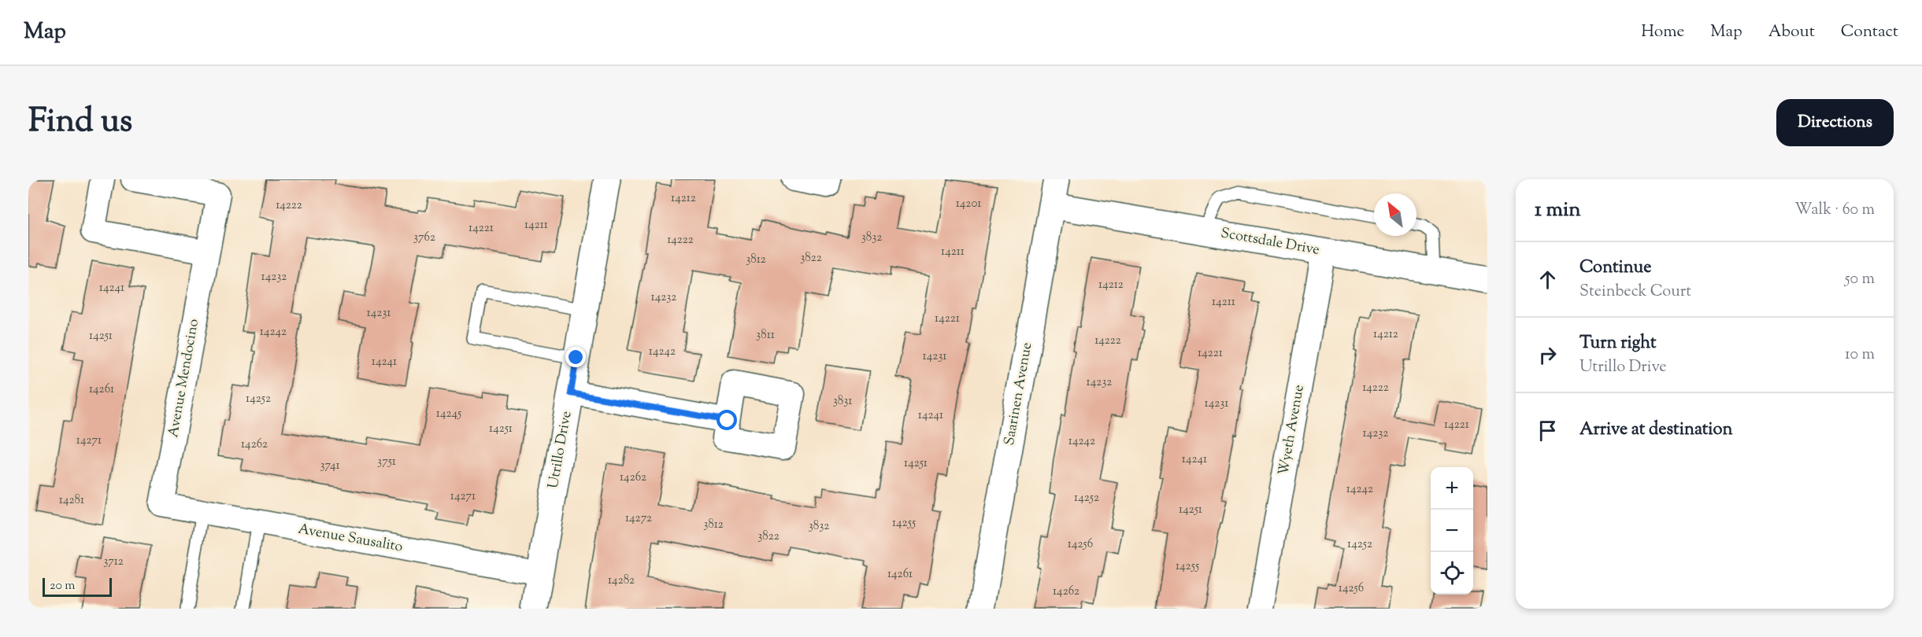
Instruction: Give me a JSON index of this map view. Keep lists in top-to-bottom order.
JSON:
{
  "streets": {
    "street": [
      "Scottsdale Drive",
      "Avenue Mendocino",
      "Saarinen Avenue",
      "Wyeth Avenue",
      "Utrillo Drive",
      "Avenue Sausalito"
    ]
  },
  "crossings": [
    ["Scottsdale Drive", "Saarinen Avenue"],
    ["Scottsdale Drive", "Wyeth Avenue"],
    ["Avenue Mendocino", "Avenue Sausalito"],
    ["Utrillo Drive", "Avenue Sausalito"]
  ],
  "house_numbers": [
    "14212",
    "14201",
    "14222",
    "14211",
    "14221",
    "3762",
    "3832",
    "14222",
    "14211",
    "3822",
    "3812",
    "14232",
    "14212",
    "14241",
    "14232",
    "14211",
    "14231",
    "14221",
    "14242",
    "14212",
    "3811",
    "14251",
    "14222",
    "14242",
    "14221",
    "14231",
    "14241",
    "14232",
    "14222",
    "14261",
    "14252",
    "3831",
    "14231",
    "14245",
    "14241",
    "14221",
    "14251",
    "14232",
    "14271",
    "14242",
    "14262",
    "14241",
    "3751",
    "14251",
    "3741",
    "14262",
    "14242",
    "14271",
    "14252",
    "14281",
    "14251",
    "14272",
    "14255",
    "3812",
    "3832",
    "3822",
    "14256",
    "14252",
    "3712",
    "14255",
    "14261",
    "14282",
    "14256",
    "14262"
  ],
  "scale_bar": "20 m",
  "north": "top left",
  "page": {
    "header": "Map",
    "nav": [
      "Home",
      "Map",
      "About",
      "Contact"
    ],
    "title": "Find us",
    "buttons": "Directions",
    "heading": ["1 min", "Walk · 60 m"],
    "list": [
      ["Continue", "Steinbeck Court", "50 m"],
      ["Turn right", "Utrillo Drive", "10 m"],
      "Arrive at destination"
    ],
    "map_buttons": ["+", "−"],
    "scale": "20 m"
  }
}
